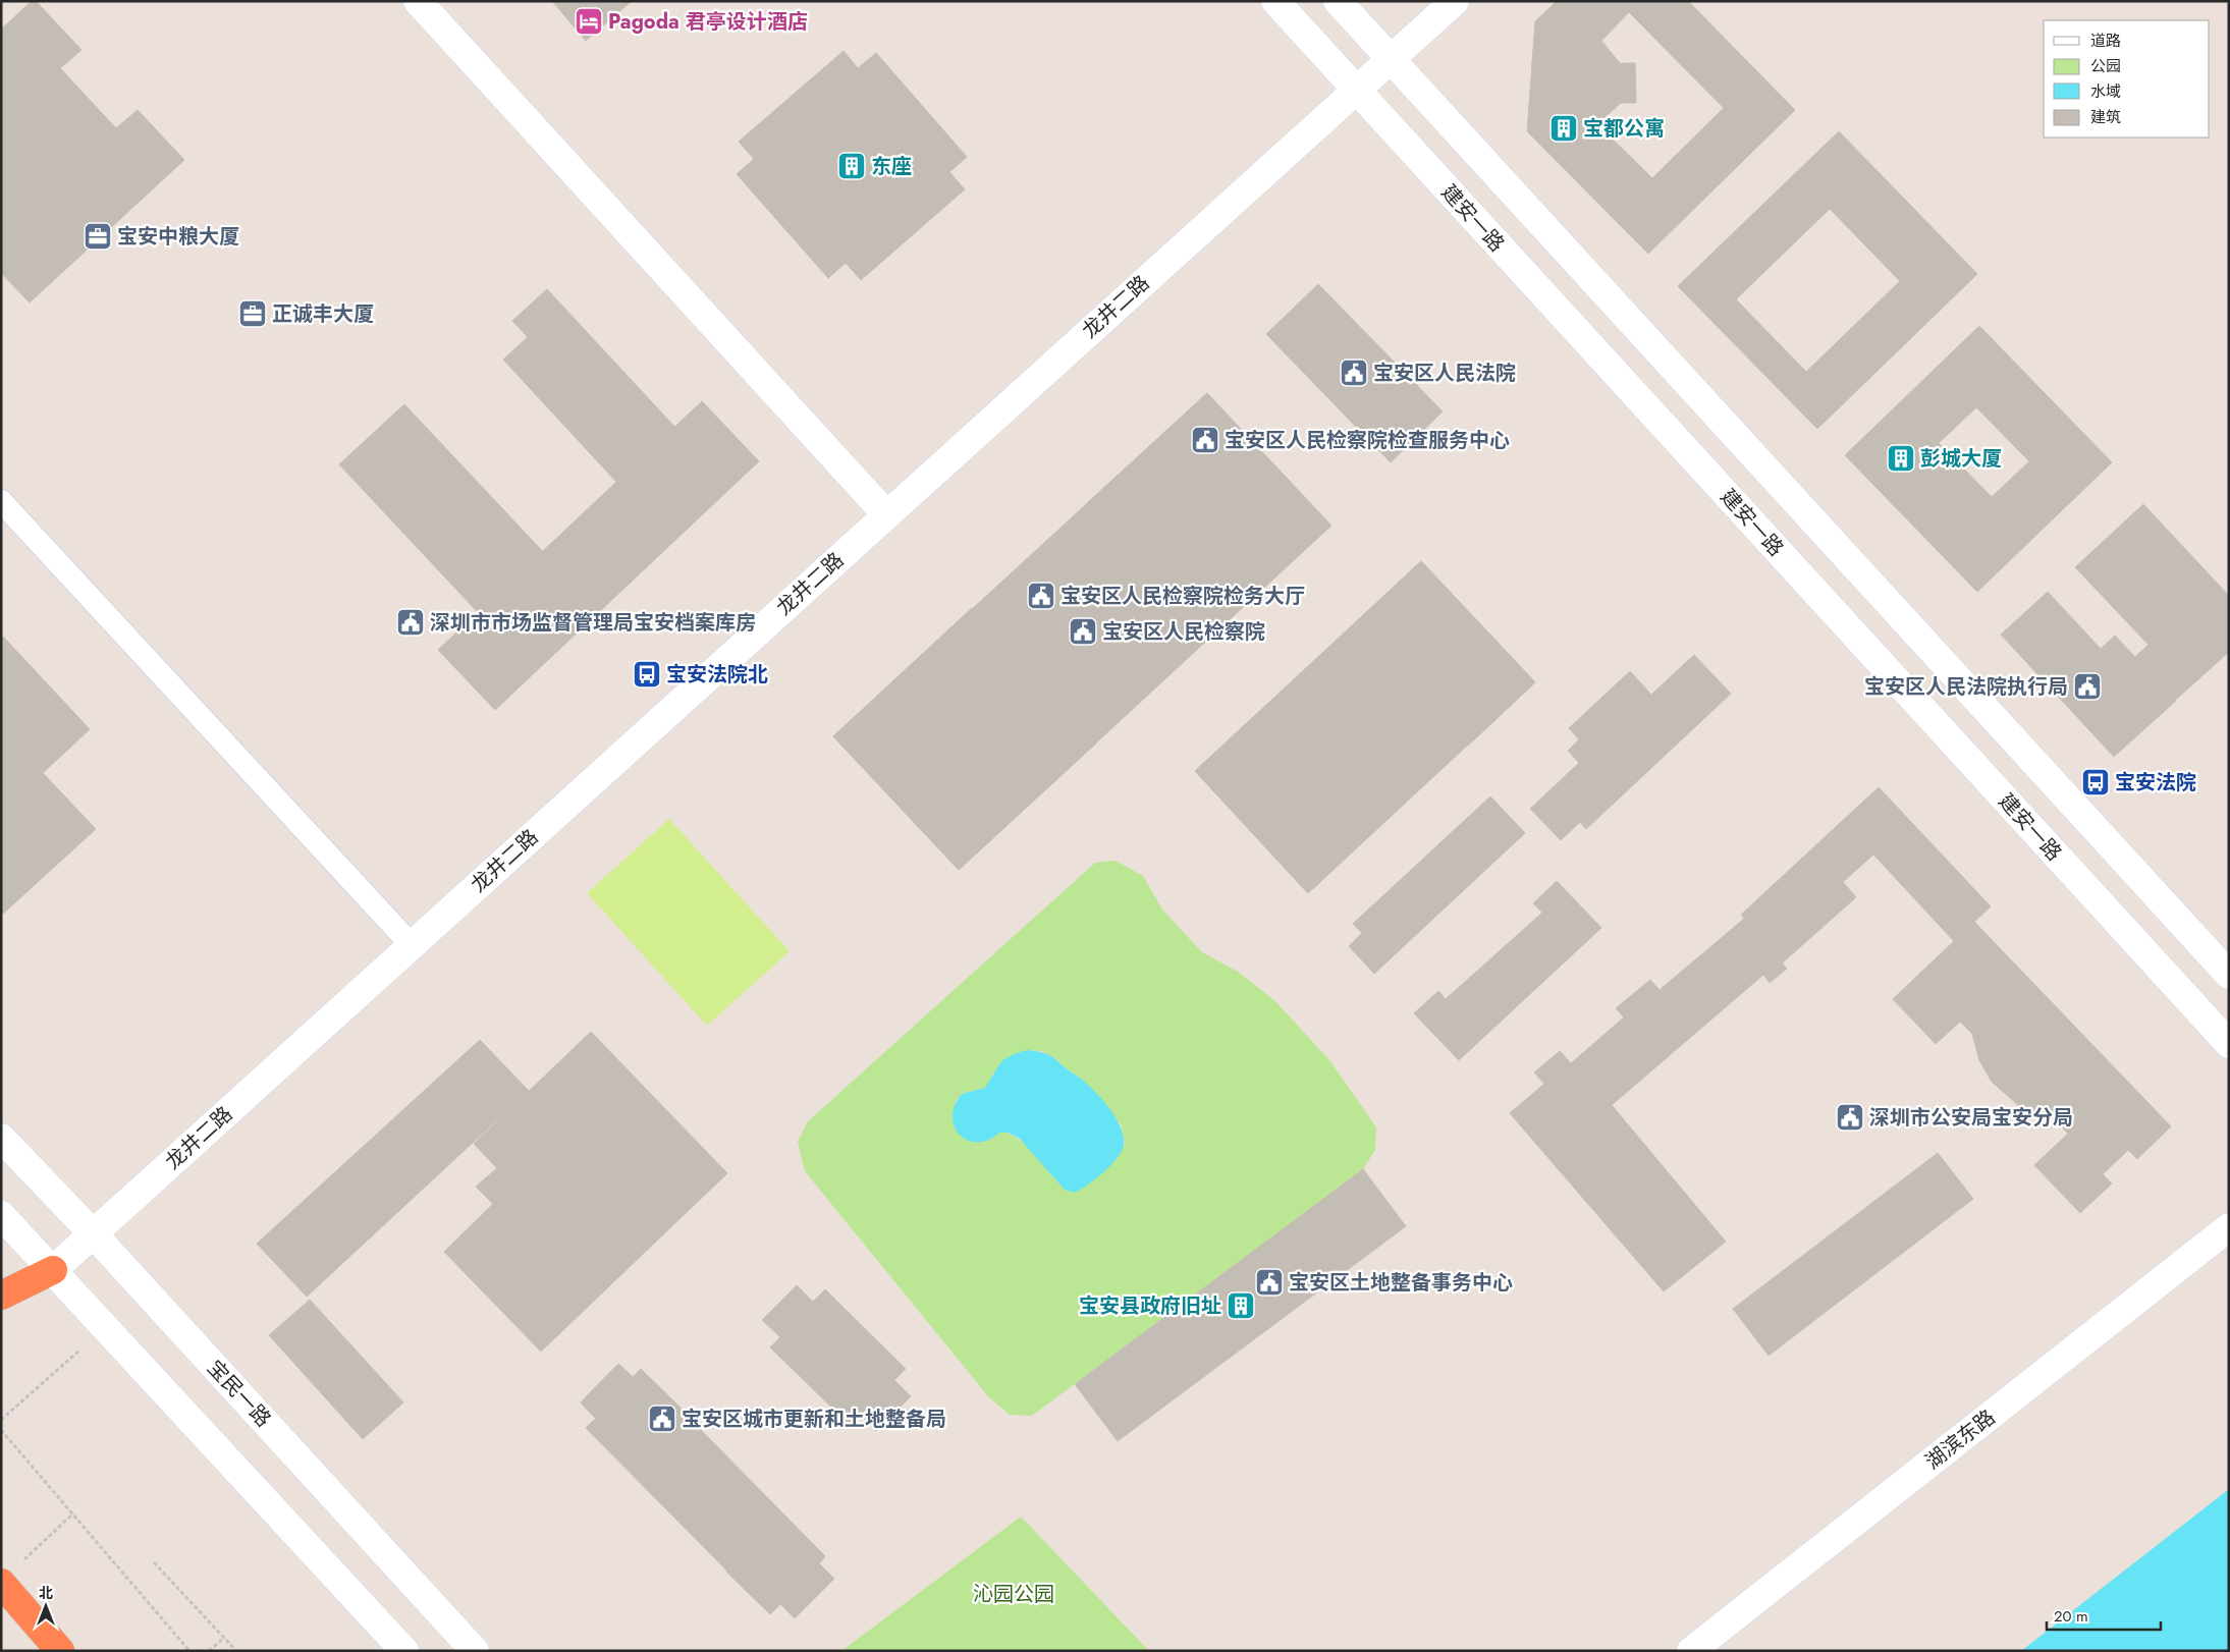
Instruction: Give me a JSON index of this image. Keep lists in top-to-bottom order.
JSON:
{
  "streets": {
    "main road": [
      "建安一路",
      "龙井二路",
      "宝民一路",
      "湖滨东路"
    ]
  },
  "crossings": [
    ["建安一路", "龙井二路"],
    ["龙井二路", "宝民一路"]
  ],
  "parks": ["沁园公园"],
  "places": {
    "hotel": ["Pagoda 君亭设计酒店"],
    "building": [
      "宝都公寓",
      "东座",
      "彭城大厦",
      "宝安县政府旧址"
    ],
    "office": ["宝安中粮大厦", "正诚丰大厦"],
    "public building": [
      "宝安区人民法院",
      "宝安区人民检察院检查服务中心",
      "宝安区人民检察院检务大厅",
      "深圳市市场监督管理局宝安档案库房",
      "宝安区人民检察院",
      "宝安区人民法院执行局",
      "深圳市公安局宝安分局",
      "宝安区土地整备事务中心",
      "宝安区城市更新和土地整备局"
    ],
    "bus stop": ["宝安法院北", "宝安法院"]
  },
  "legend": [
    "道路",
    "公园",
    "水域",
    "建筑"
  ],
  "scale_bar": "20 m",
  "north": "top"
}
